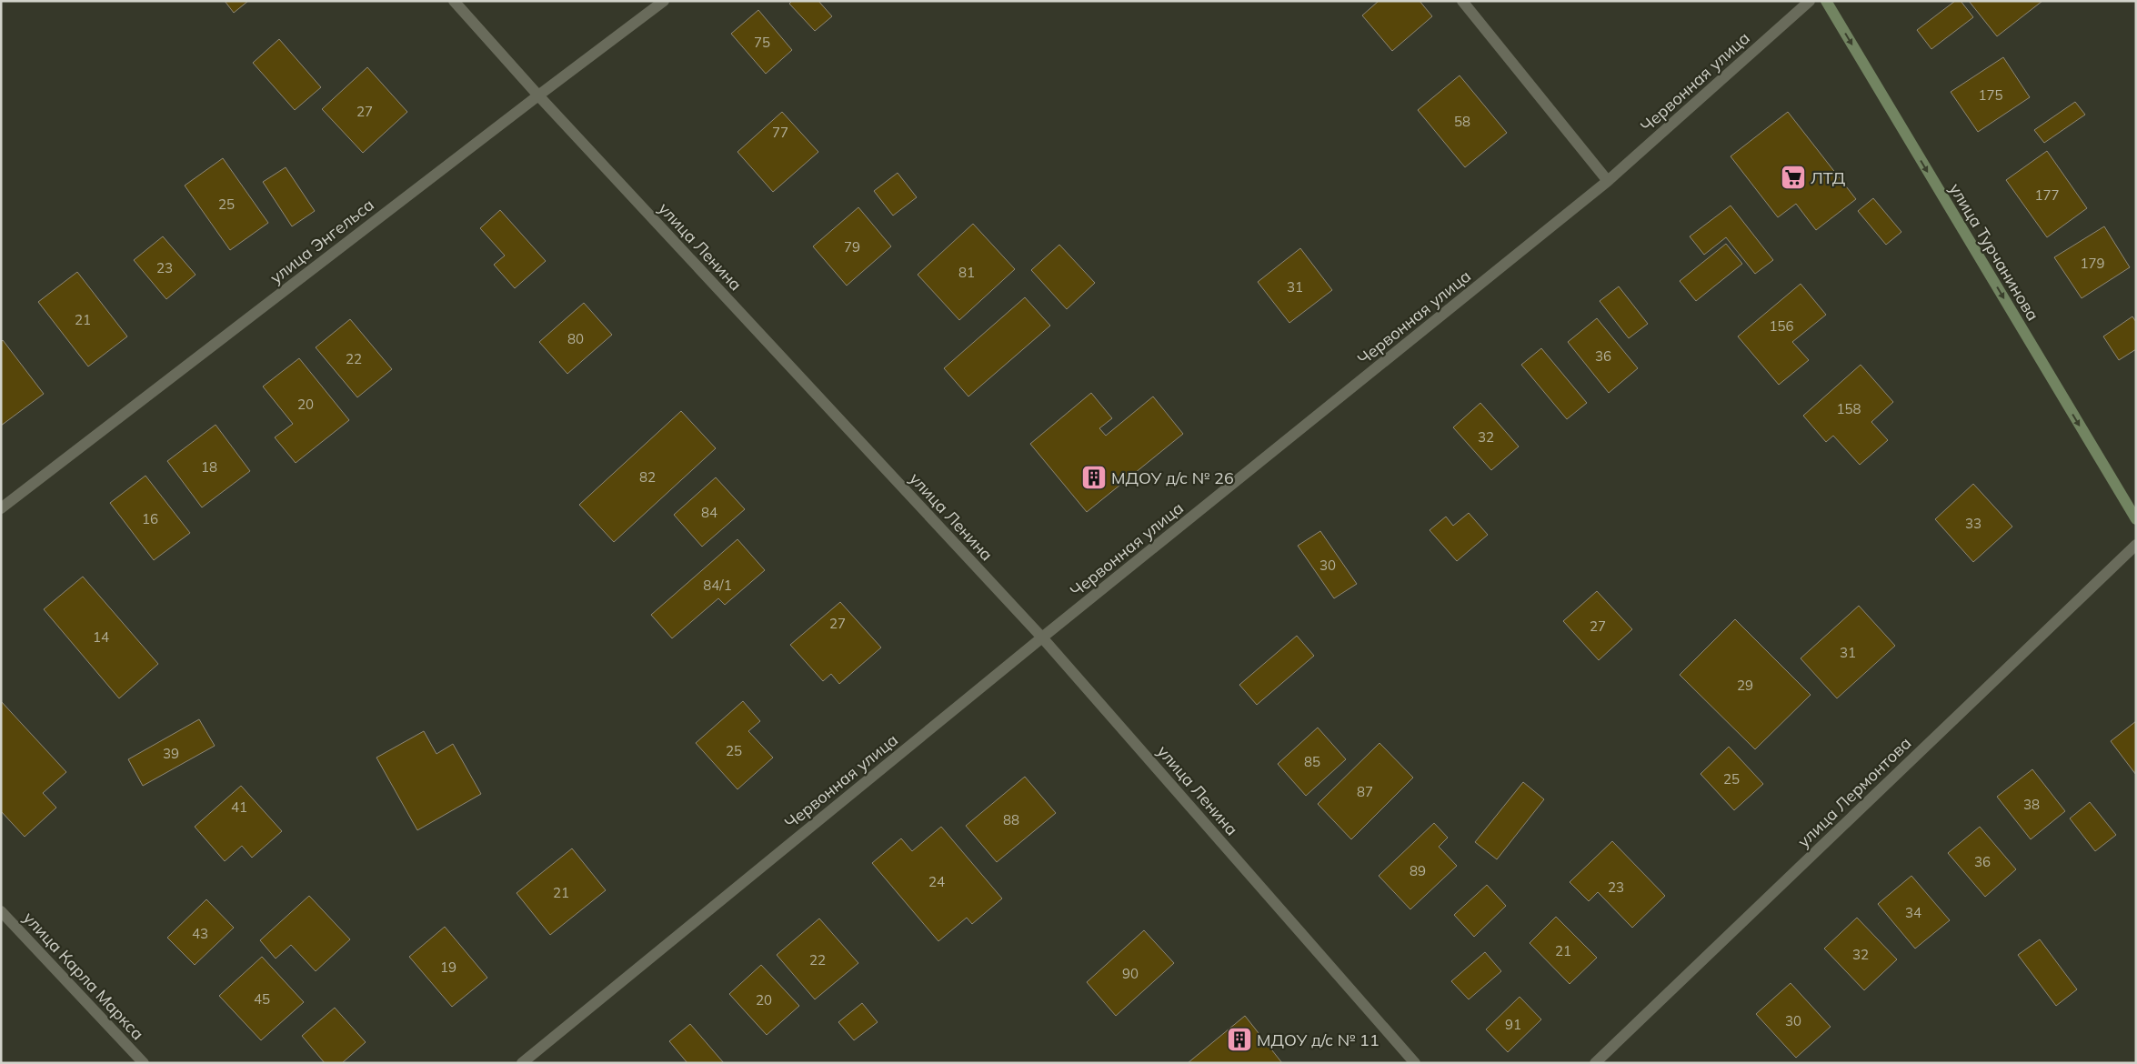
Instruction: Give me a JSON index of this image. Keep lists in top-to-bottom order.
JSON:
{
  "streets": {
    "street": [
      "Червонная улица",
      "улица Энгельса",
      "улица Ленина",
      "улица Турчанинова",
      "улица Лермонтова",
      "улица Карла Маркса"
    ]
  },
  "crossings": [
    ["Червонная улица", "улица Ленина"],
    ["улица Энгельса", "улица Ленина"]
  ],
  "one_way": ["улица Турчанинова"],
  "places": {
    "supermarket": ["ЛТД"],
    "building": ["МДОУ д/с № 26", "МДОУ д/с № 11"]
  },
  "house_numbers": [
    "75",
    "175",
    "27",
    "58",
    "77",
    "177",
    "25",
    "79",
    "179",
    "23",
    "81",
    "31",
    "21",
    "156",
    "80",
    "36",
    "22",
    "20",
    "158",
    "32",
    "18",
    "82",
    "84",
    "16",
    "33",
    "30",
    "84/1",
    "27",
    "27",
    "14",
    "31",
    "29",
    "25",
    "39",
    "85",
    "25",
    "87",
    "38",
    "41",
    "88",
    "36",
    "89",
    "24",
    "23",
    "21",
    "34",
    "43",
    "21",
    "32",
    "22",
    "19",
    "90",
    "45",
    "20",
    "30",
    "91"
  ]
}
